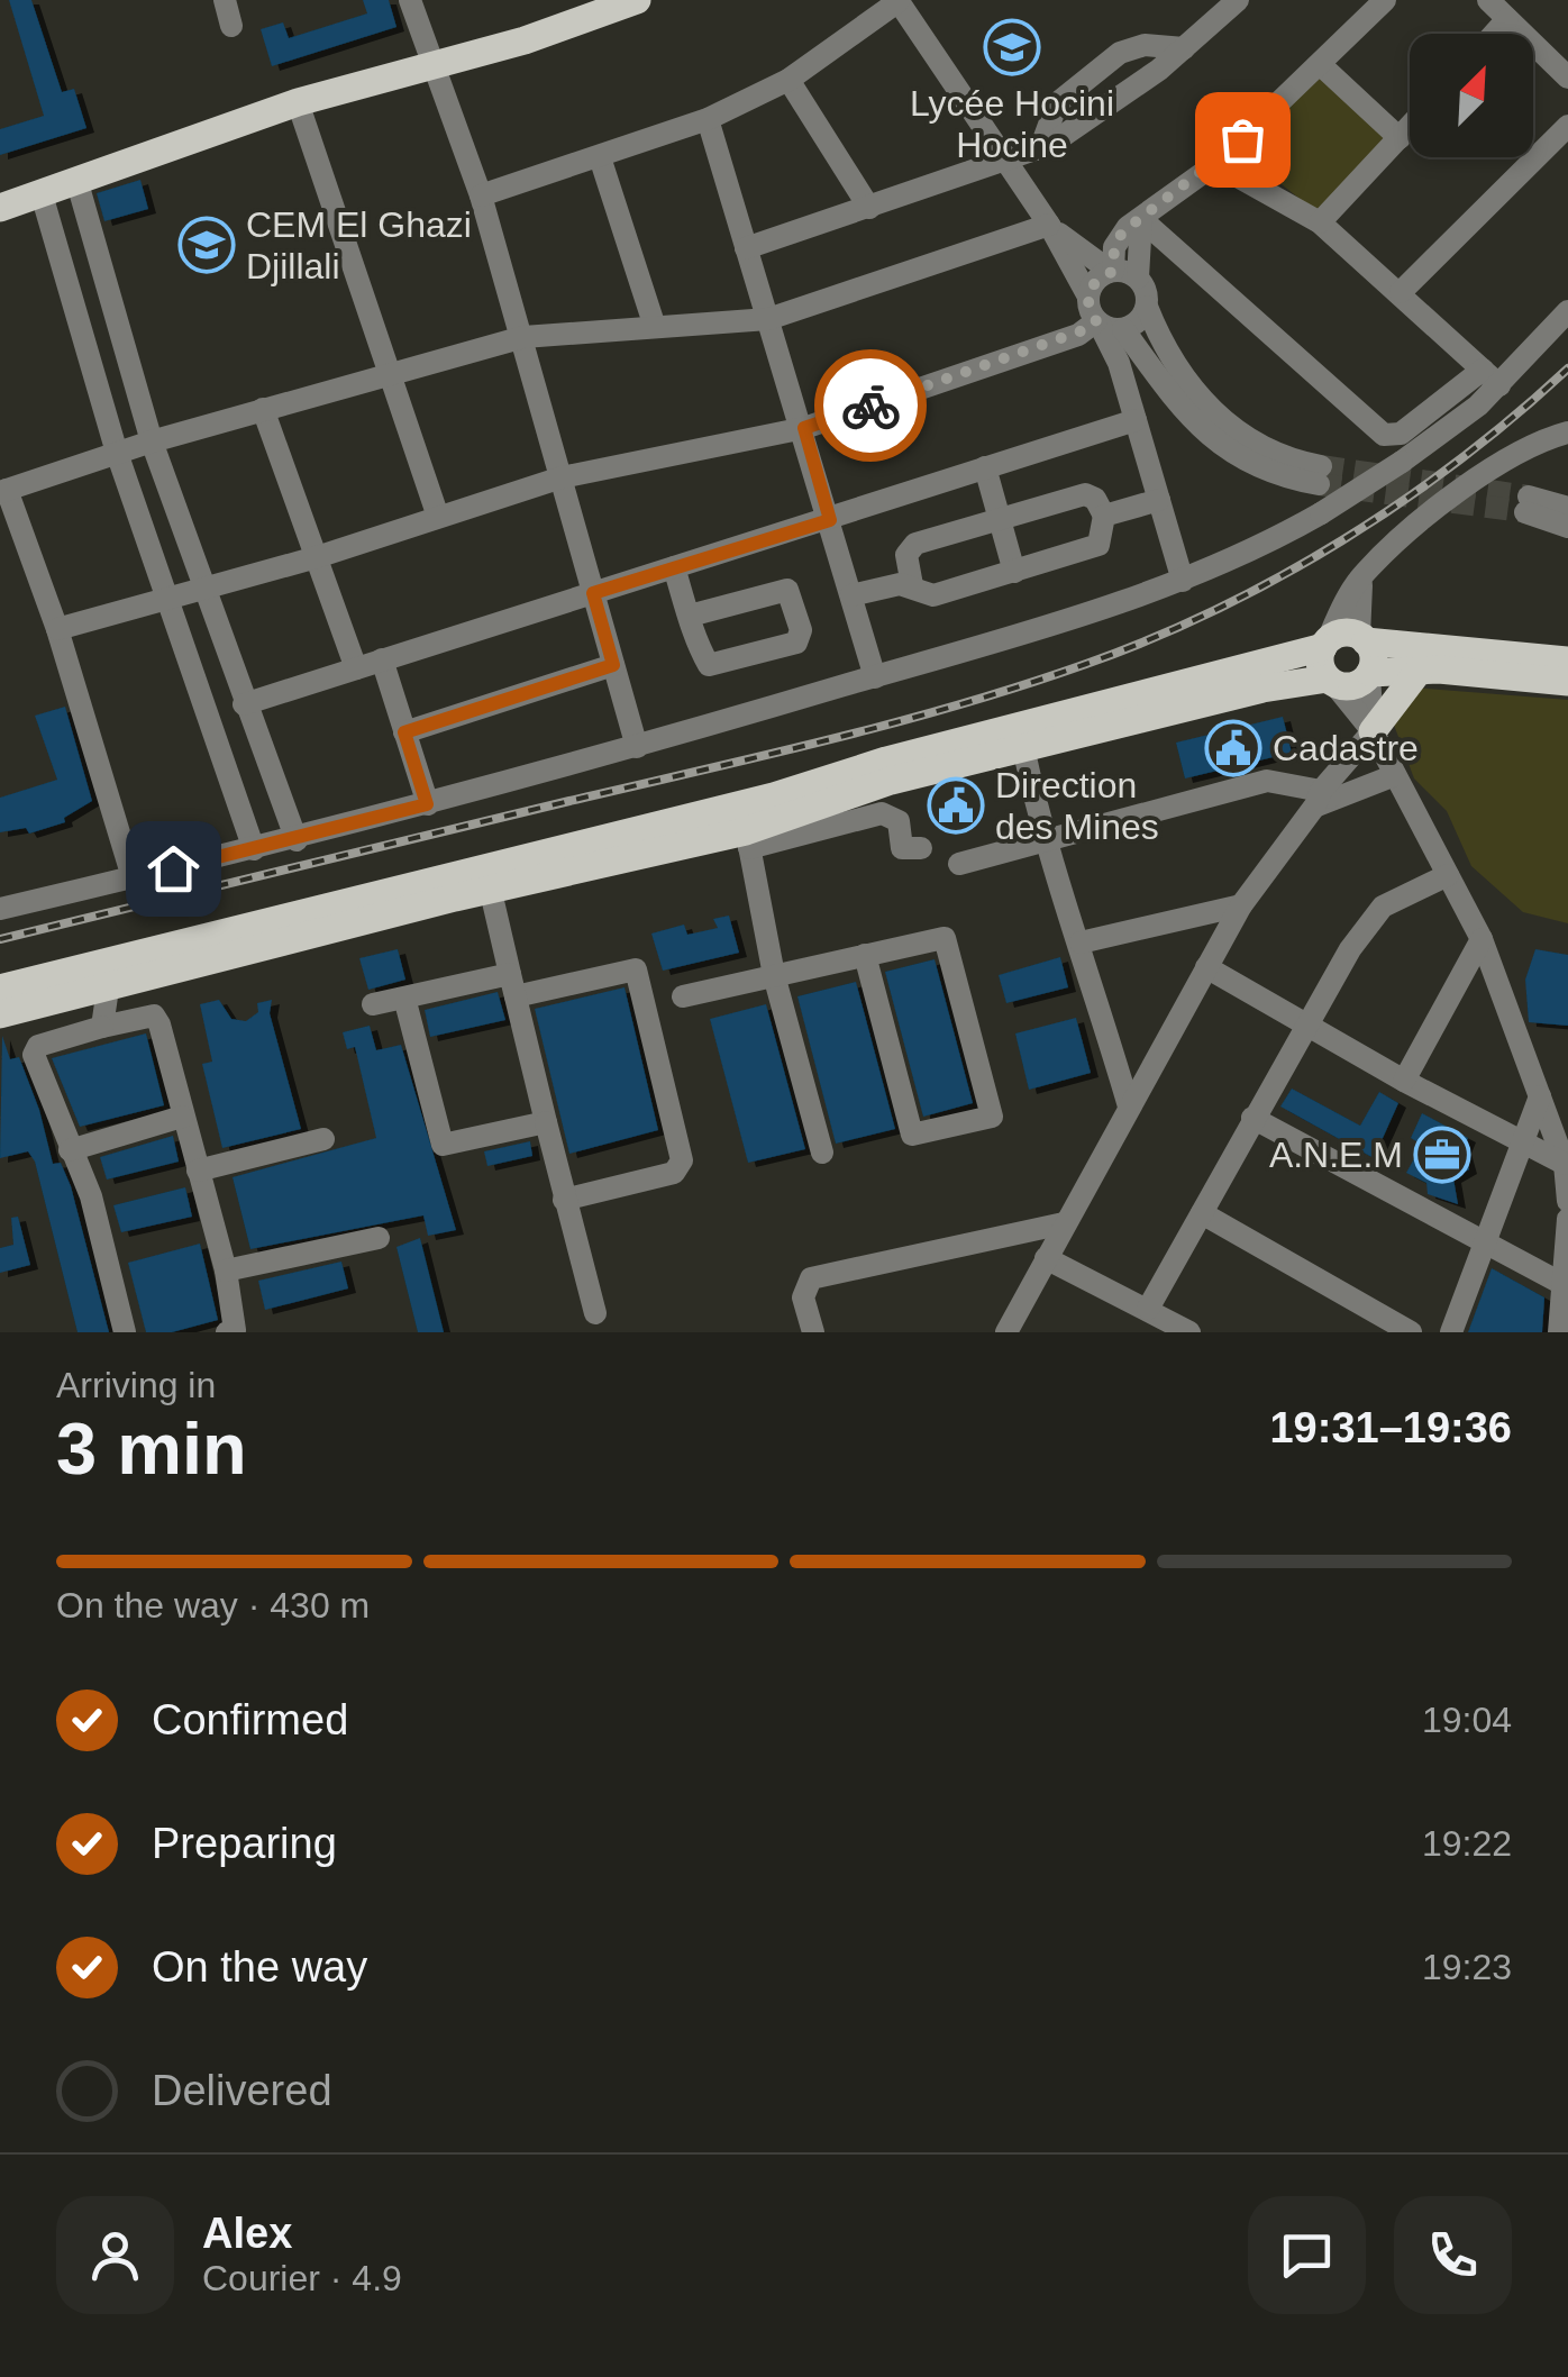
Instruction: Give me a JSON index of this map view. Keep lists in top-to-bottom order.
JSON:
{
  "places": {
    "school or university": ["Lycée Hocini Hocine", "CEM El Ghazi Djillali"],
    "public building": ["Cadastre", "Direction des Mines"],
    "office": ["A.N.E.M"]
  },
  "north": "top right",
  "page": {
    "heading": ["3 min", "Arriving in", "19:31–19:36"],
    "panel": ["Alex", "Courier · 4.9"],
    "bar": "On the way · 430 m",
    "list": [
      ["Confirmed", "19:04"],
      ["Preparing", "19:22"],
      ["On the way", "19:23"],
      "Delivered"
    ]
  }
}
